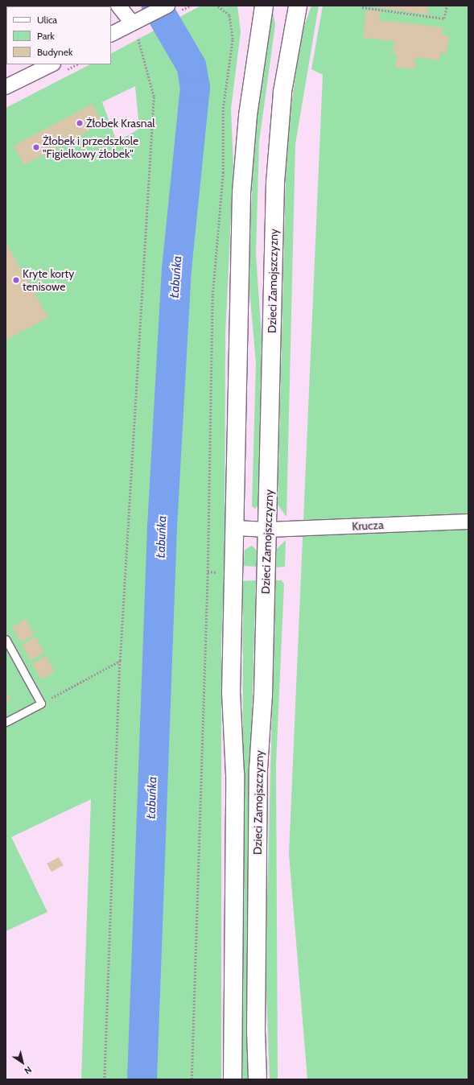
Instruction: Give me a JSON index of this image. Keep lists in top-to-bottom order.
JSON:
{
  "streets": {
    "main road": ["Dzieci Zamojszczyzny"],
    "street": ["Krucza"]
  },
  "crossings": [
    ["Dzieci Zamojszczyzny", "Krucza"]
  ],
  "water": ["Łabuńka"],
  "places": ["Żłobek Krasnal", "Żłobek i przedszkole \"Figielkowy żłobek\"", "Kryte korty tenisowe"],
  "legend": ["Ulica", "Park", "Budynek"],
  "north": "bottom right"
}
